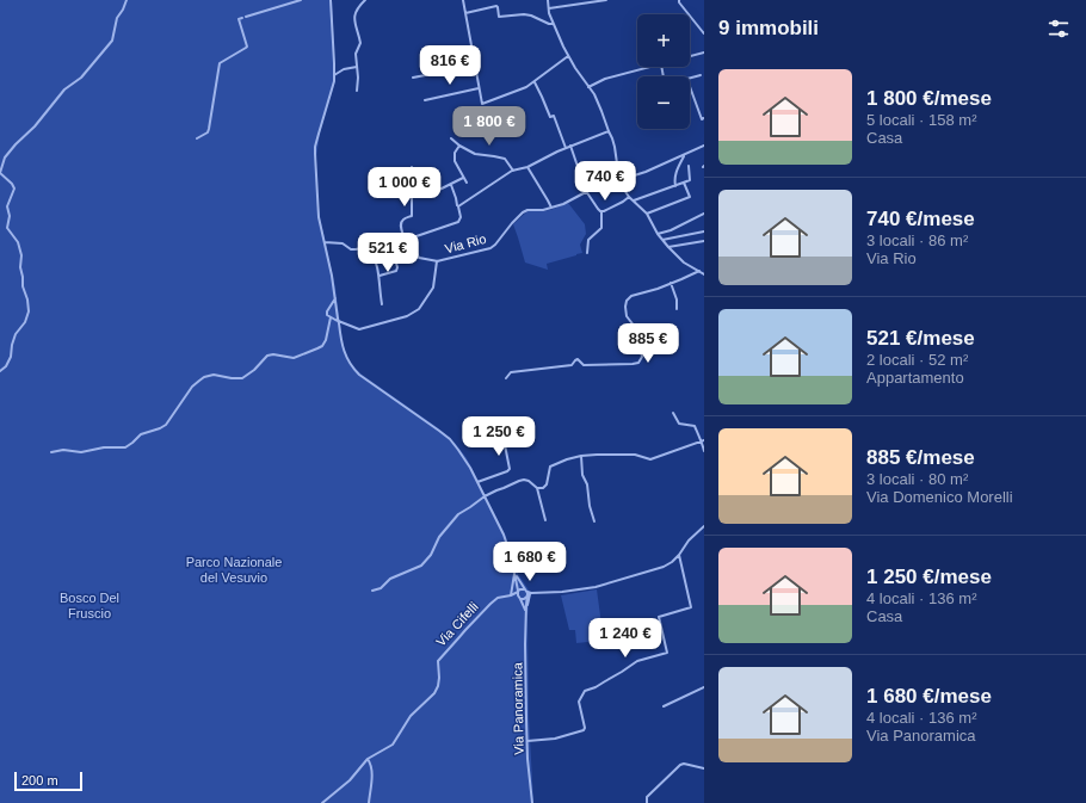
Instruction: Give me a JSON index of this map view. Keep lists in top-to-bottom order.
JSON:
{
  "streets": {
    "street": ["Via Rio", "Via Cifelli", "Via Panoramica"]
  },
  "crossings": [
    ["Via Cifelli", "Via Panoramica"]
  ],
  "parks": ["Parco Nazionale del Vesuvio", "Bosco Del Fruscio"],
  "scale_bar": "200 m",
  "page": {
    "heading": "9 immobili",
    "map_buttons": ["+", "−"],
    "price": [
      "816 €",
      "1 800 €",
      "740 €",
      "1 000 €",
      "521 €",
      "885 €",
      "1 250 €",
      "1 680 €",
      "1 240 €"
    ],
    "list": [
      {
        "name": "1 800 €/mese",
        "note": "5 locali · 158 m² · Casa"
      },
      {
        "name": "740 €/mese",
        "note": "3 locali · 86 m² · Via Rio"
      },
      {
        "name": "521 €/mese",
        "note": "2 locali · 52 m² · Appartamento"
      },
      {
        "name": "885 €/mese",
        "note": "3 locali · 80 m² · Via Domenico Morelli"
      },
      {
        "name": "1 250 €/mese",
        "note": "4 locali · 136 m² · Casa"
      },
      {
        "name": "1 680 €/mese",
        "note": "4 locali · 136 m² · Via Panoramica"
      }
    ],
    "scale": "200 m"
  }
}
